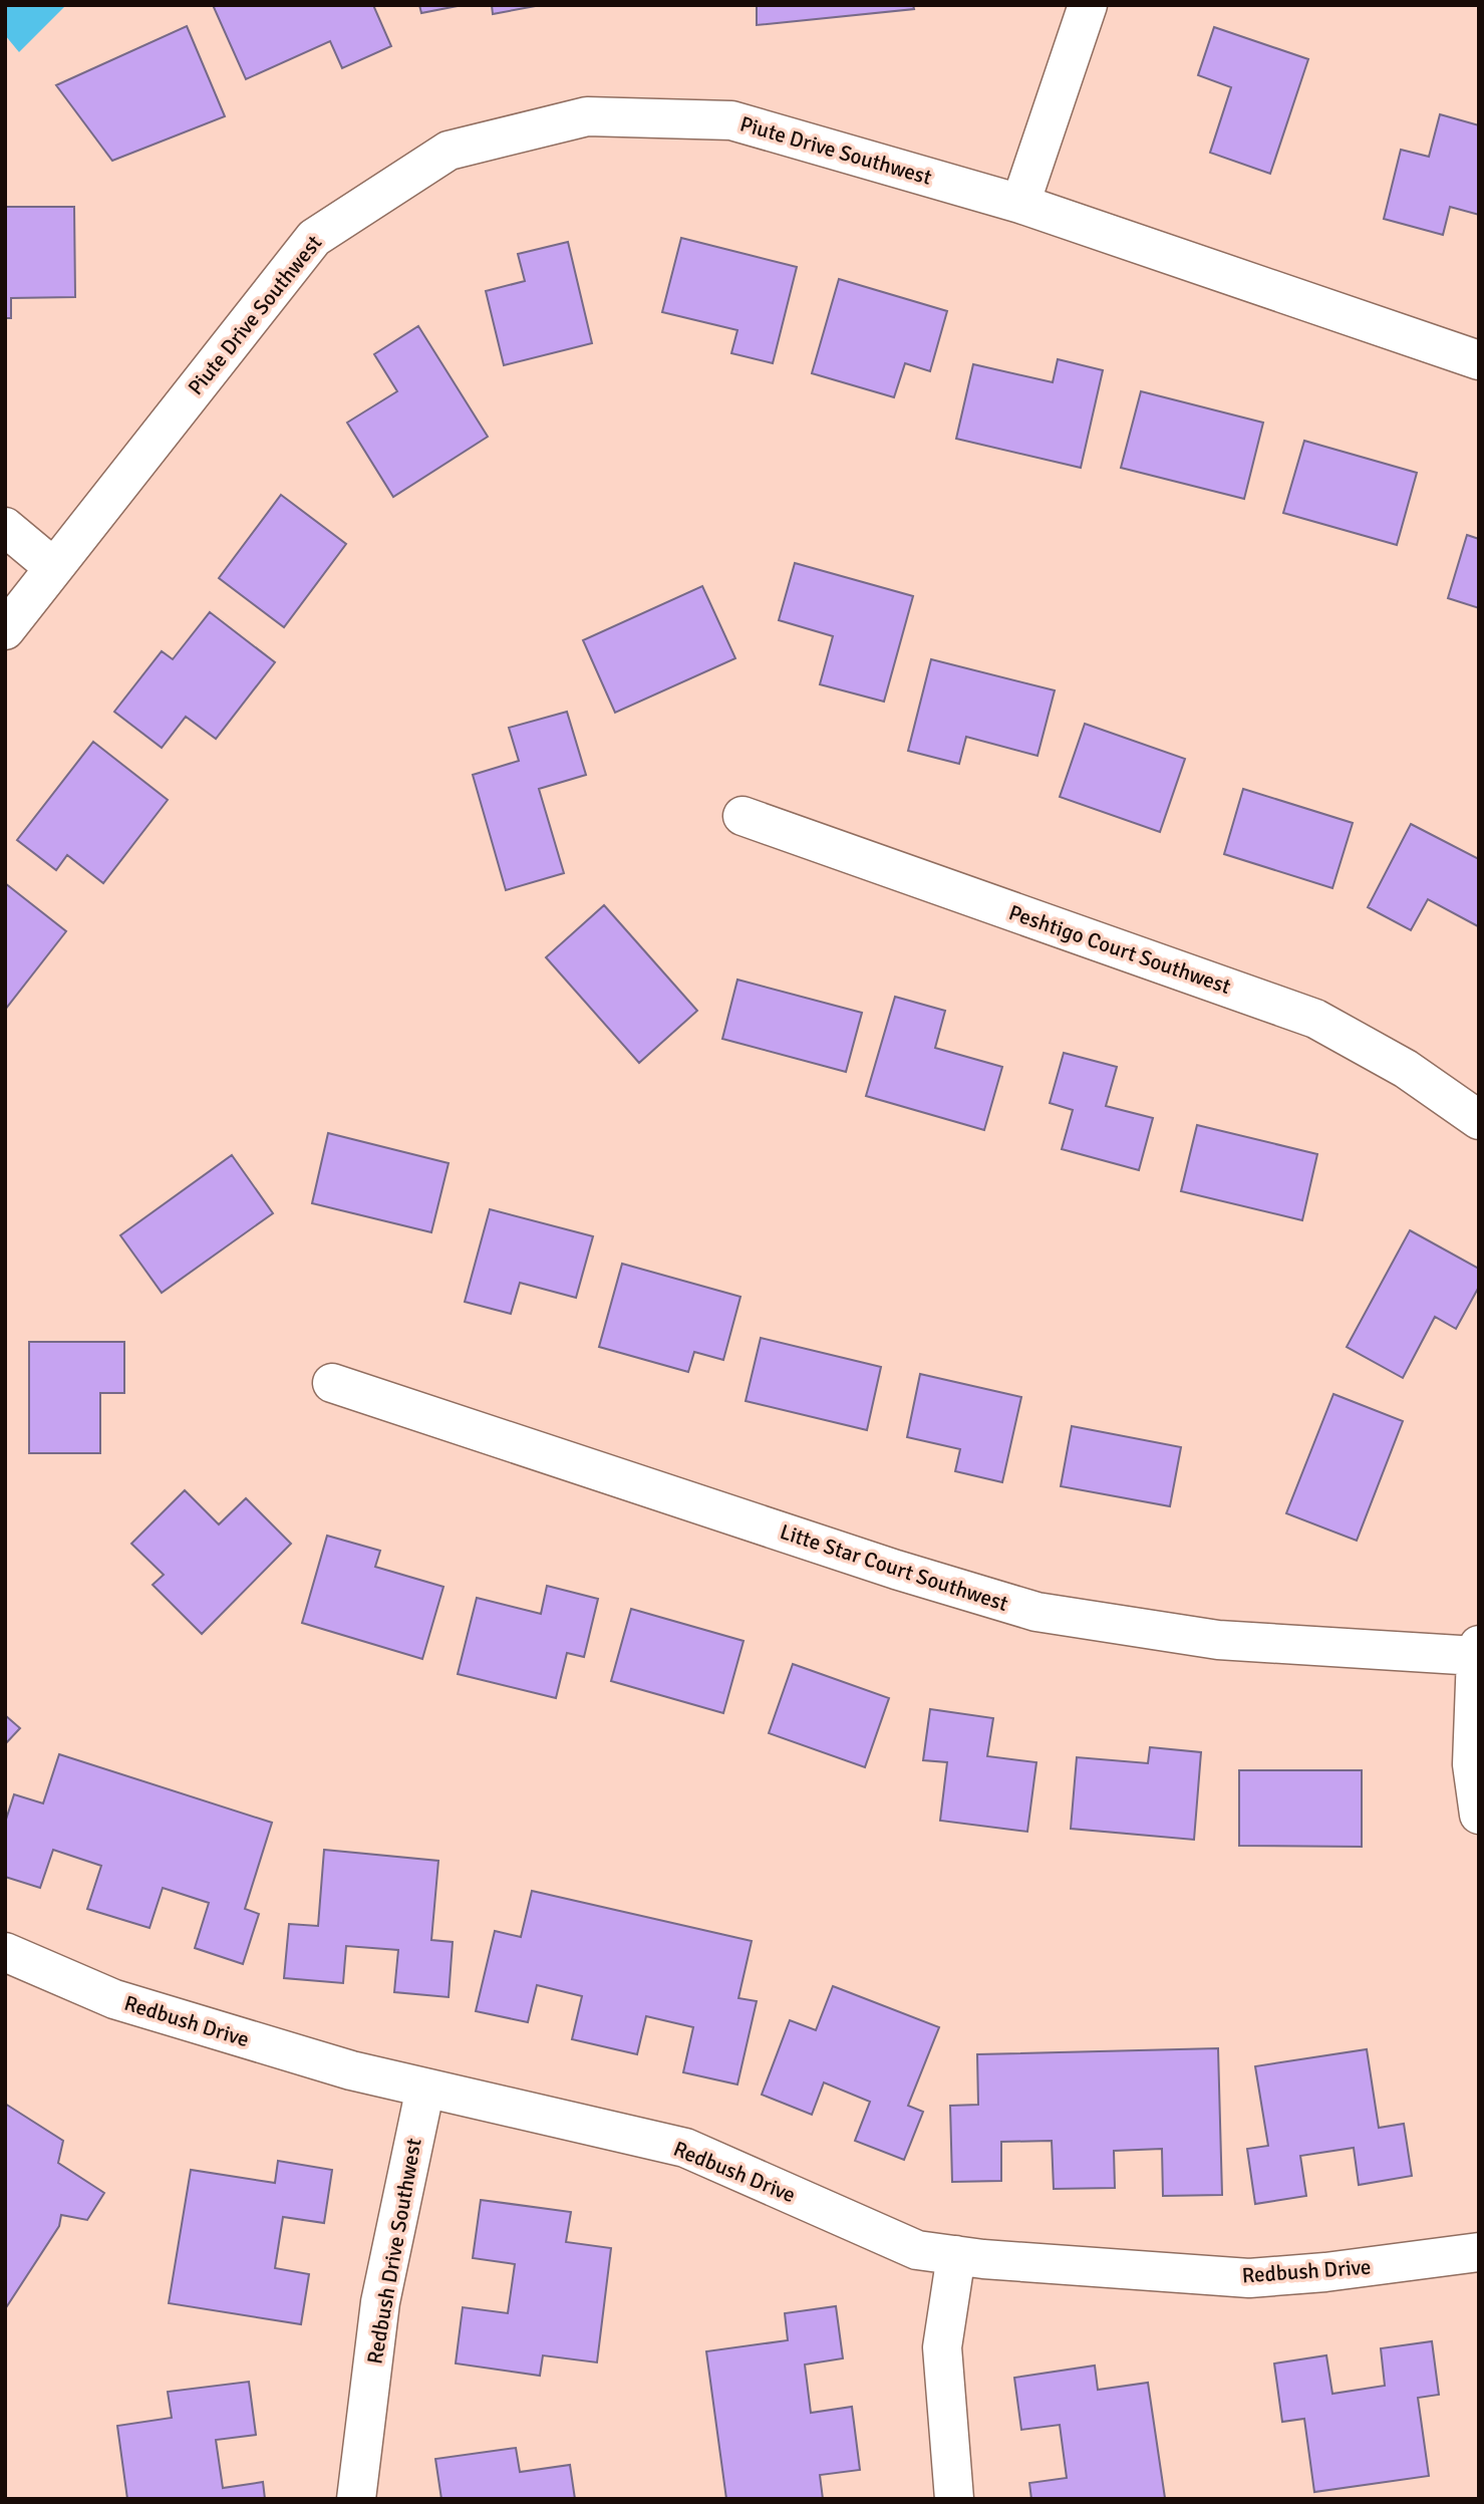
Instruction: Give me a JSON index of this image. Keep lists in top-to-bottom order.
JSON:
{
  "streets": {
    "street": [
      "Piute Drive Southwest",
      "Peshtigo Court Southwest",
      "Litte Star Court Southwest",
      "Redbush Drive",
      "Redbush Drive Southwest"
    ]
  },
  "crossings": [
    ["Redbush Drive", "Redbush Drive Southwest"]
  ]
}
